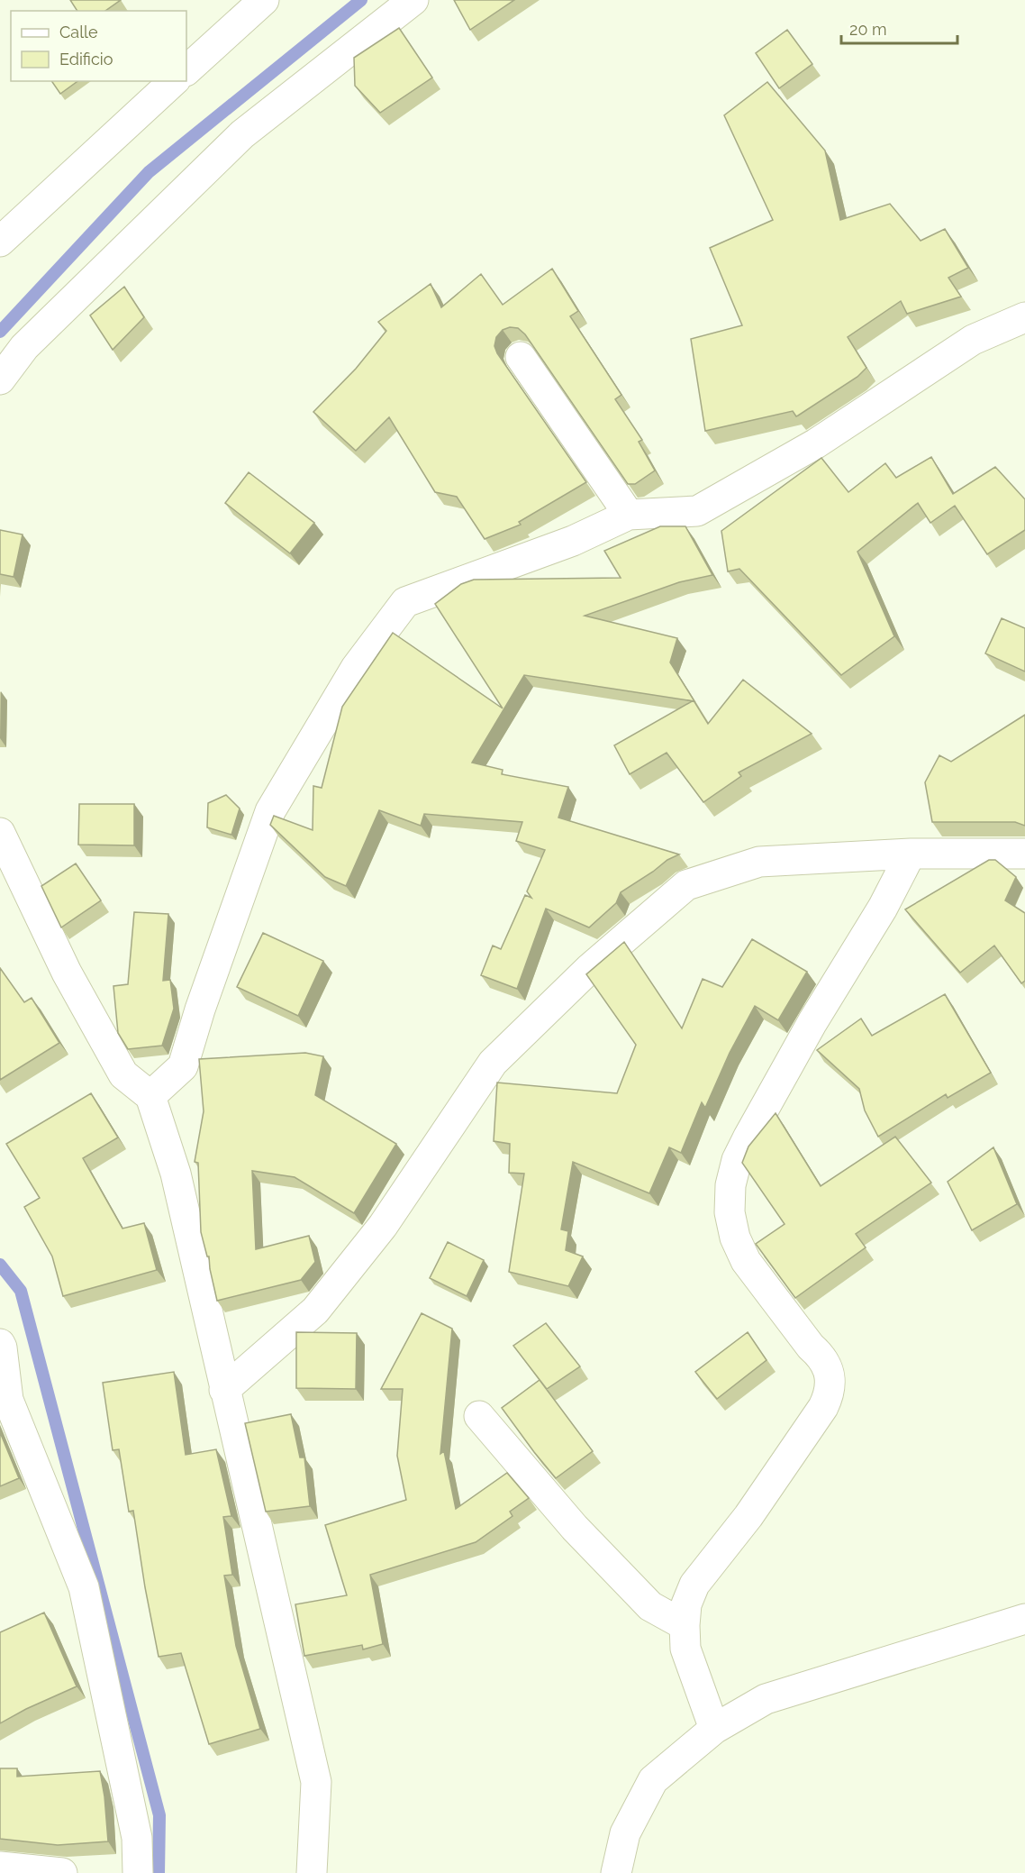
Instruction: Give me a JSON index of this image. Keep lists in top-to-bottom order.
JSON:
{
  "legend": ["Calle", "Edificio"],
  "scale_bar": "20 m"
}
